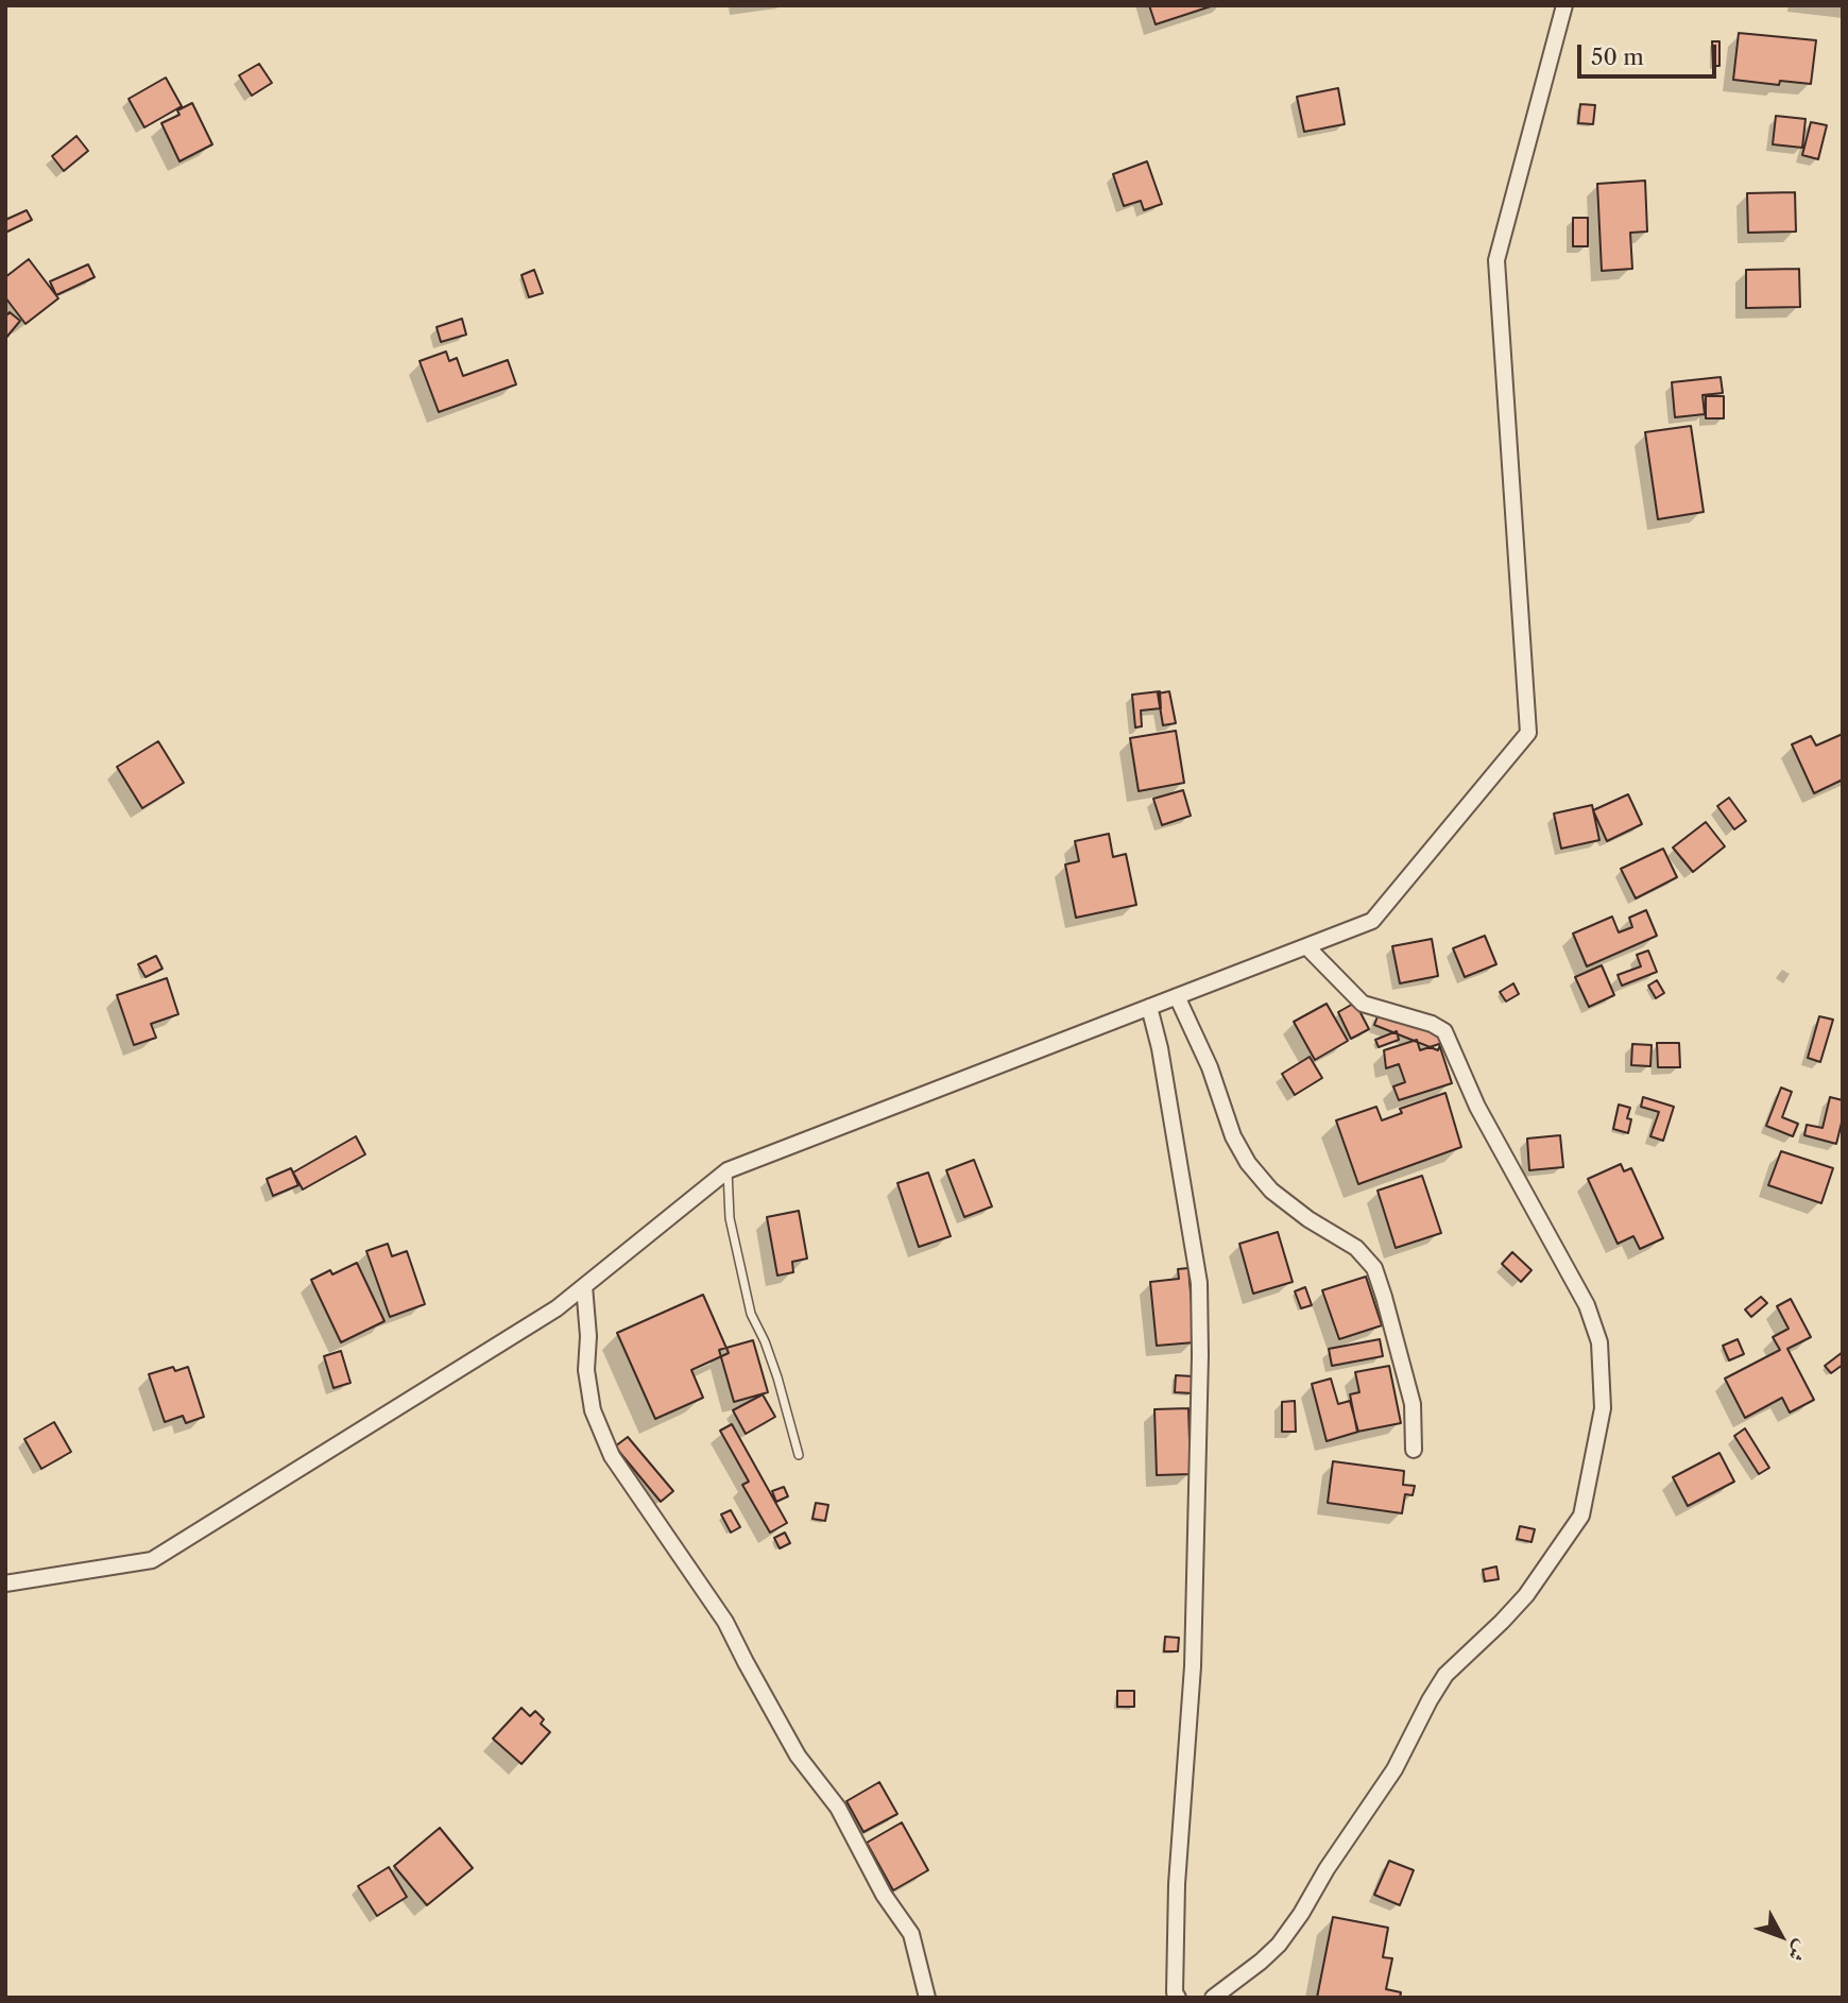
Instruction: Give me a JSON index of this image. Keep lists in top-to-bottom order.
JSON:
{
  "scale_bar": "50 m",
  "north": "bottom right"
}
